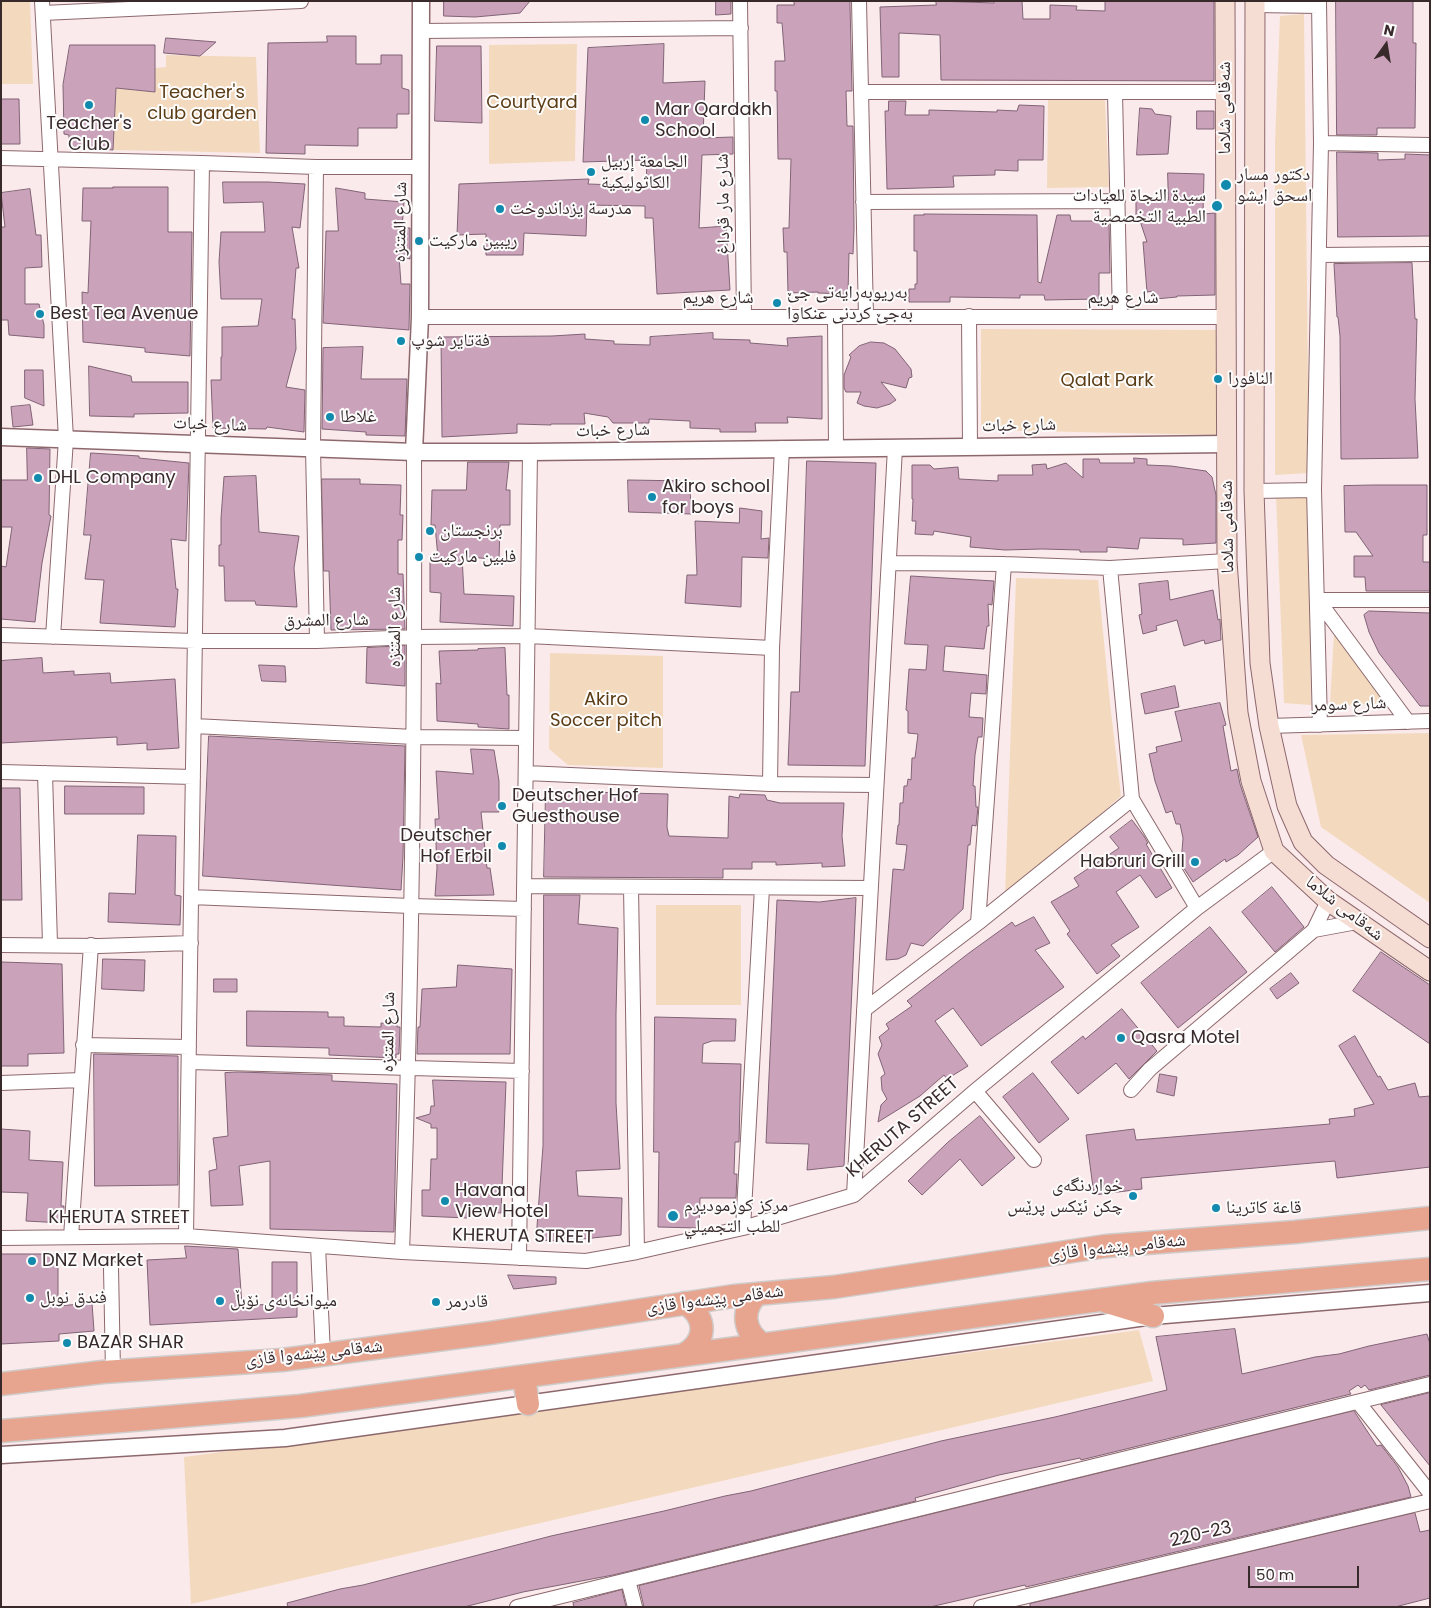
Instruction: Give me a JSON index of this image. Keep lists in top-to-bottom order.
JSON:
{
  "streets": {
    "highway": ["شەقامی پێشەوا قازی"],
    "main road": ["شەقامی شلاما"],
    "street": [
      "شارع مار قرداغ",
      "شارع المتنزه",
      "شارع هريم",
      "شارع خبات",
      "شارع المشرق",
      "شارع سومر",
      "KHERUTA STREET",
      "220-23"
    ]
  },
  "crossings": [
    ["شەقامی شلاما", "شارع هريم"],
    ["شەقامی شلاما", "شارع خبات"],
    ["شەقامی شلاما", "شارع سومر"],
    ["شەقامی شلاما", "KHERUTA STREET"],
    ["شارع مار قرداغ", "شارع هريم"],
    ["شارع المتنزه", "شارع هريم"],
    ["شارع المتنزه", "شارع خبات"],
    ["شارع المتنزه", "شارع المشرق"],
    ["شارع المتنزه", "KHERUTA STREET"]
  ],
  "parks": [
    "Teacher's club garden",
    "Courtyard",
    "Qalat Park",
    "Akiro Soccer pitch"
  ],
  "places": [
    "Teacher's Club",
    "Mar Qardakh School",
    "الجامعة إربيل الكاثوليكية",
    "دكتور مسار اسحق ايشو",
    "سيدة النجاة للعيادات الطبية التخصصية",
    "مدرسة يزداندوخت",
    "ريبين ماركيت",
    "بەریوبەرایەتی جێ بەجێ کردنی عنکاوا",
    "Best Tea Avenue",
    "فةتاير شوپ",
    "النافورا",
    "غلاطا",
    "DHL Company",
    "Akiro school for boys",
    "برنجستان",
    "فلبين ماركيت",
    "Deutscher Hof Guesthouse",
    "Deutscher Hof Erbil",
    "Habruri Grill",
    "Qasra Motel",
    "خواردنگەی چکن ئێکس پرێس",
    "Havana View Hotel",
    "قاعة كاترينا",
    "مركز كوزموديرم للطب التجميلي",
    "DNZ Market",
    "فندق نوبل",
    "میوانخانەی نۆبڵ",
    "قادرمر",
    "BAZAR SHAR"
  ],
  "scale_bar": "50 m",
  "north": "top"
}
